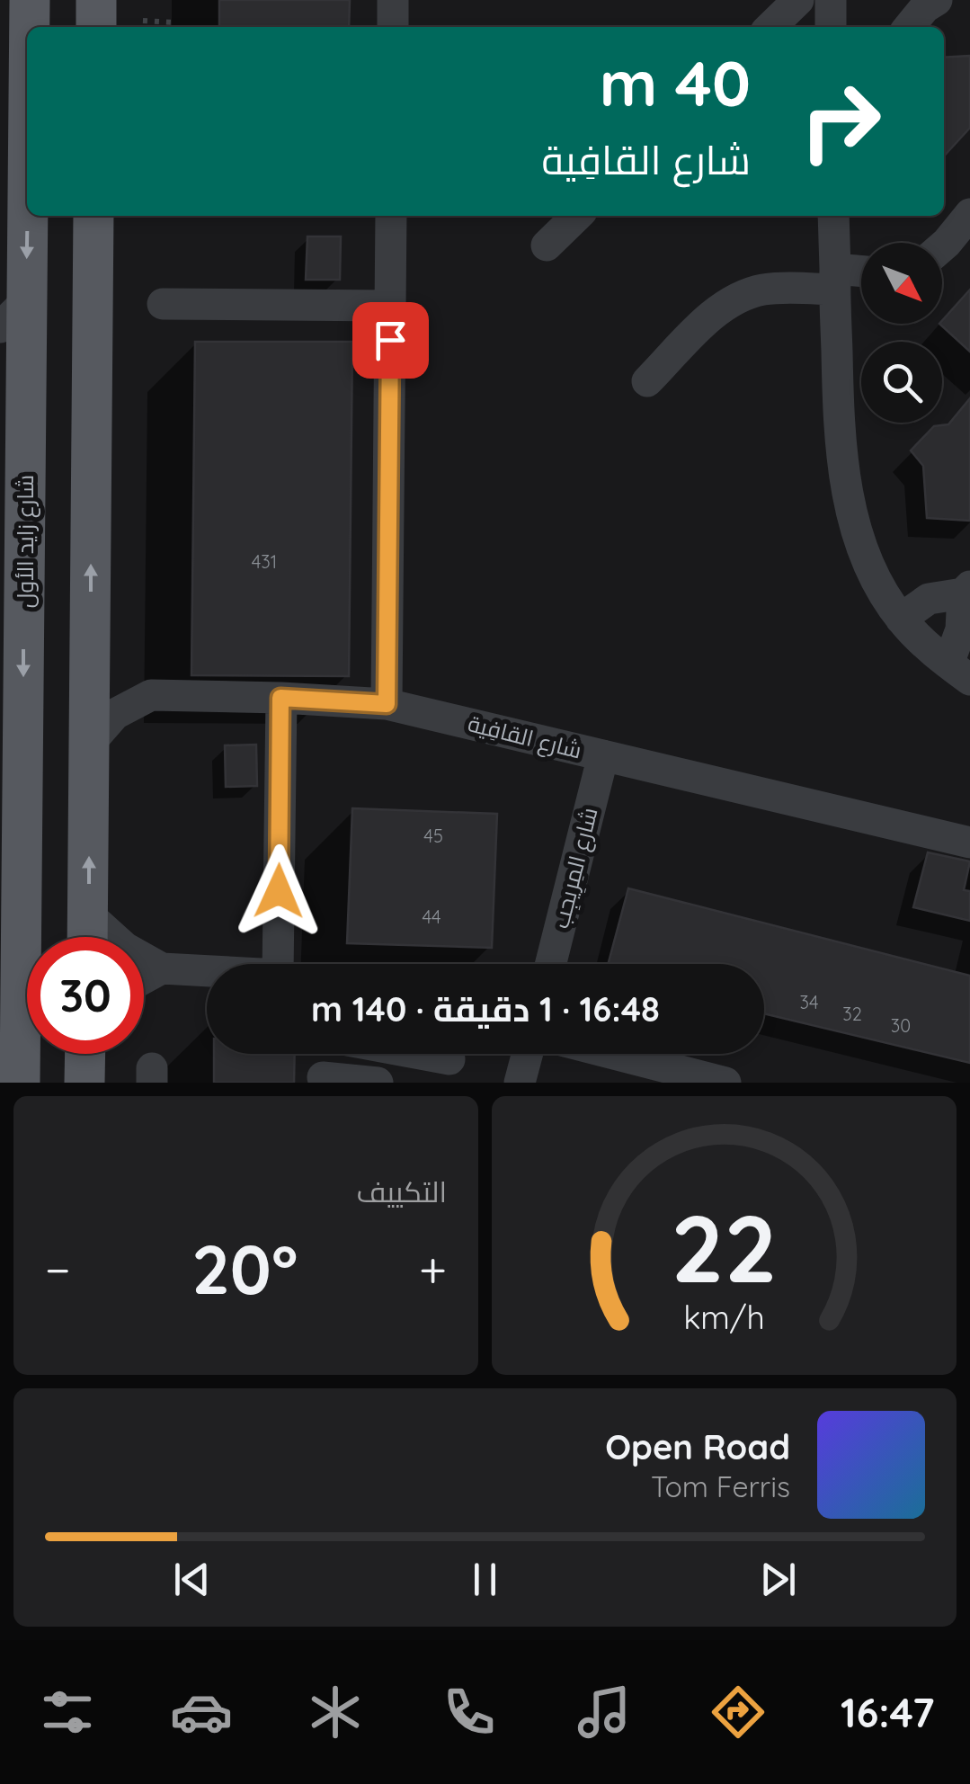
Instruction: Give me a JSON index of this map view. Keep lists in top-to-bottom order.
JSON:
{
  "streets": {
    "main road": ["شارع زايد الأول"],
    "street": ["شارع القافِية", "شارع المِرِيجِب"]
  },
  "crossings": [
    ["شارع القافِية", "شارع المِرِيجِب"]
  ],
  "house_numbers": [
    "431",
    "45",
    "44",
    "34",
    "32",
    "30"
  ],
  "north": "bottom right",
  "page": {
    "turn": ["40 m", "شارع القافِية"],
    "limit": "30",
    "trip": "16:48 · 1 دقيقة · 140 m",
    "tile": "التكييف",
    "heat": ["−", "20°", "+"],
    "song": ["Open Road", "Tom Ferris"],
    "tabs": "16:47",
    "gauge": ["22", "km/h"]
  }
}
